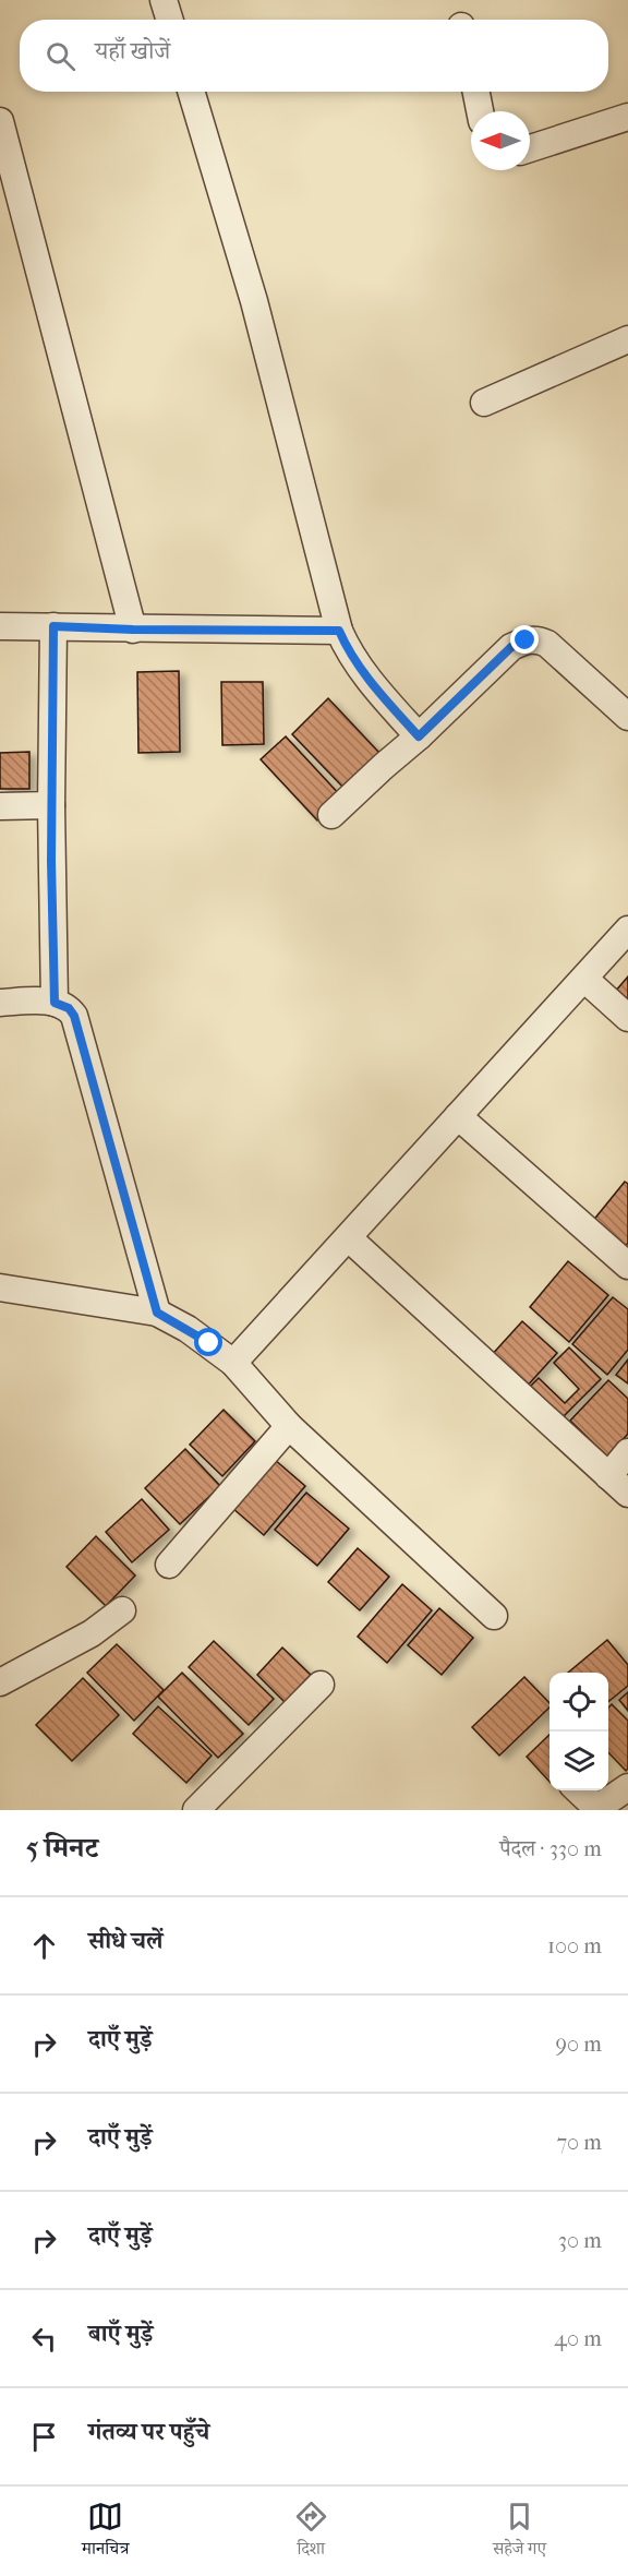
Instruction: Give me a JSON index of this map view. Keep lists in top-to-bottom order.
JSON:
{
  "north": "left",
  "page": {
    "search": "यहाँ खोजें",
    "heading": ["5 मिनट", "पैदल · 330 m"],
    "list": [
      ["सीधे चलें", "100 m"],
      ["दाएँ मुड़ें", "90 m"],
      ["दाएँ मुड़ें", "70 m"],
      ["दाएँ मुड़ें", "30 m"],
      ["बाएँ मुड़ें", "40 m"],
      "गंतव्य पर पहुँचे"
    ],
    "nav": ["मानचित्र", "दिशा", "सहेजे गए"]
  }
}
